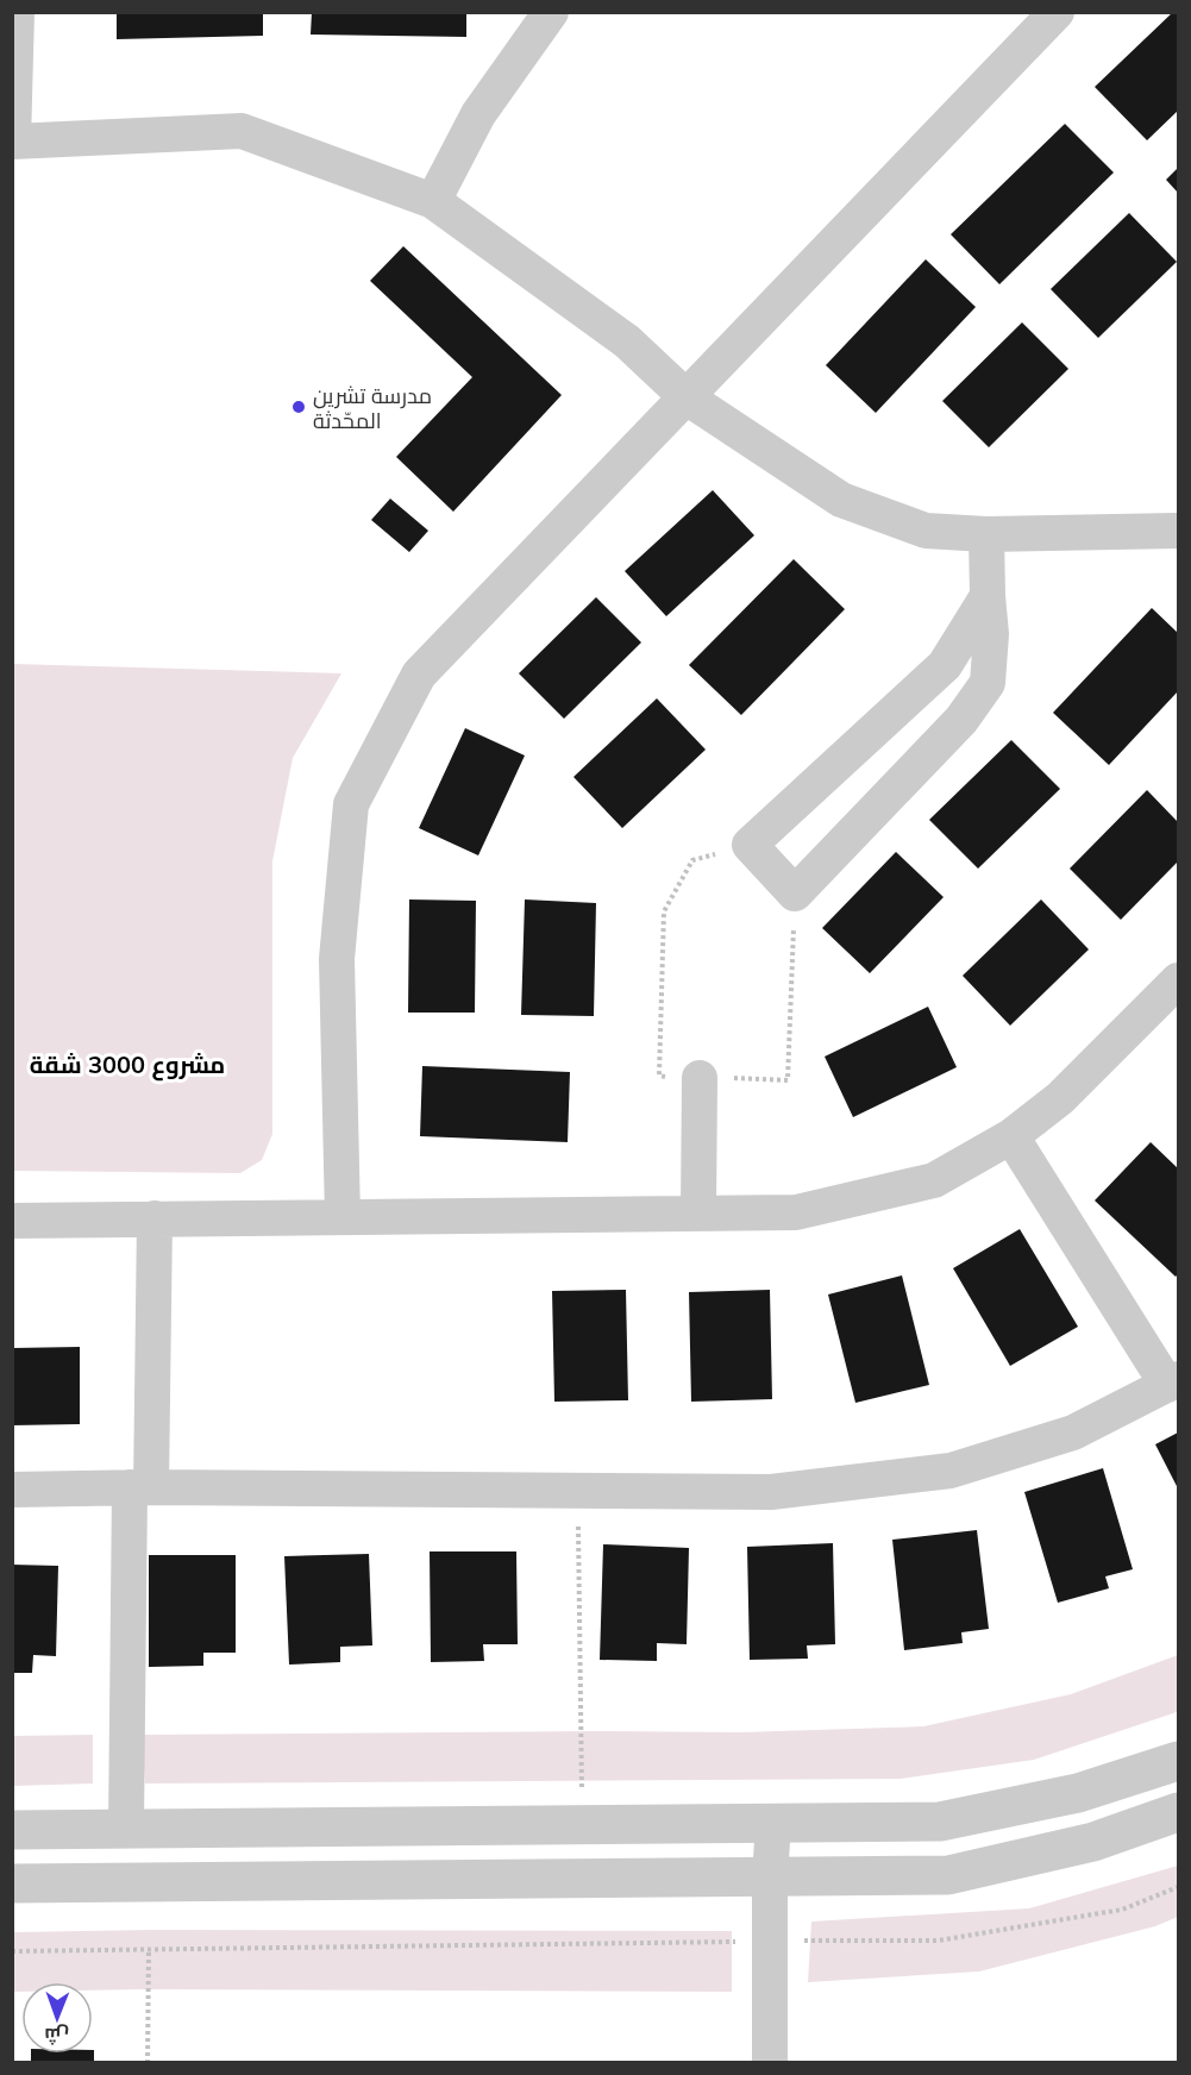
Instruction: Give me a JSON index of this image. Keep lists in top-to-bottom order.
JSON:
{
  "districts": ["مشروع 3000 شقة"],
  "places": ["مدرسة تشرين المحّدثة"],
  "north": "bottom"
}
